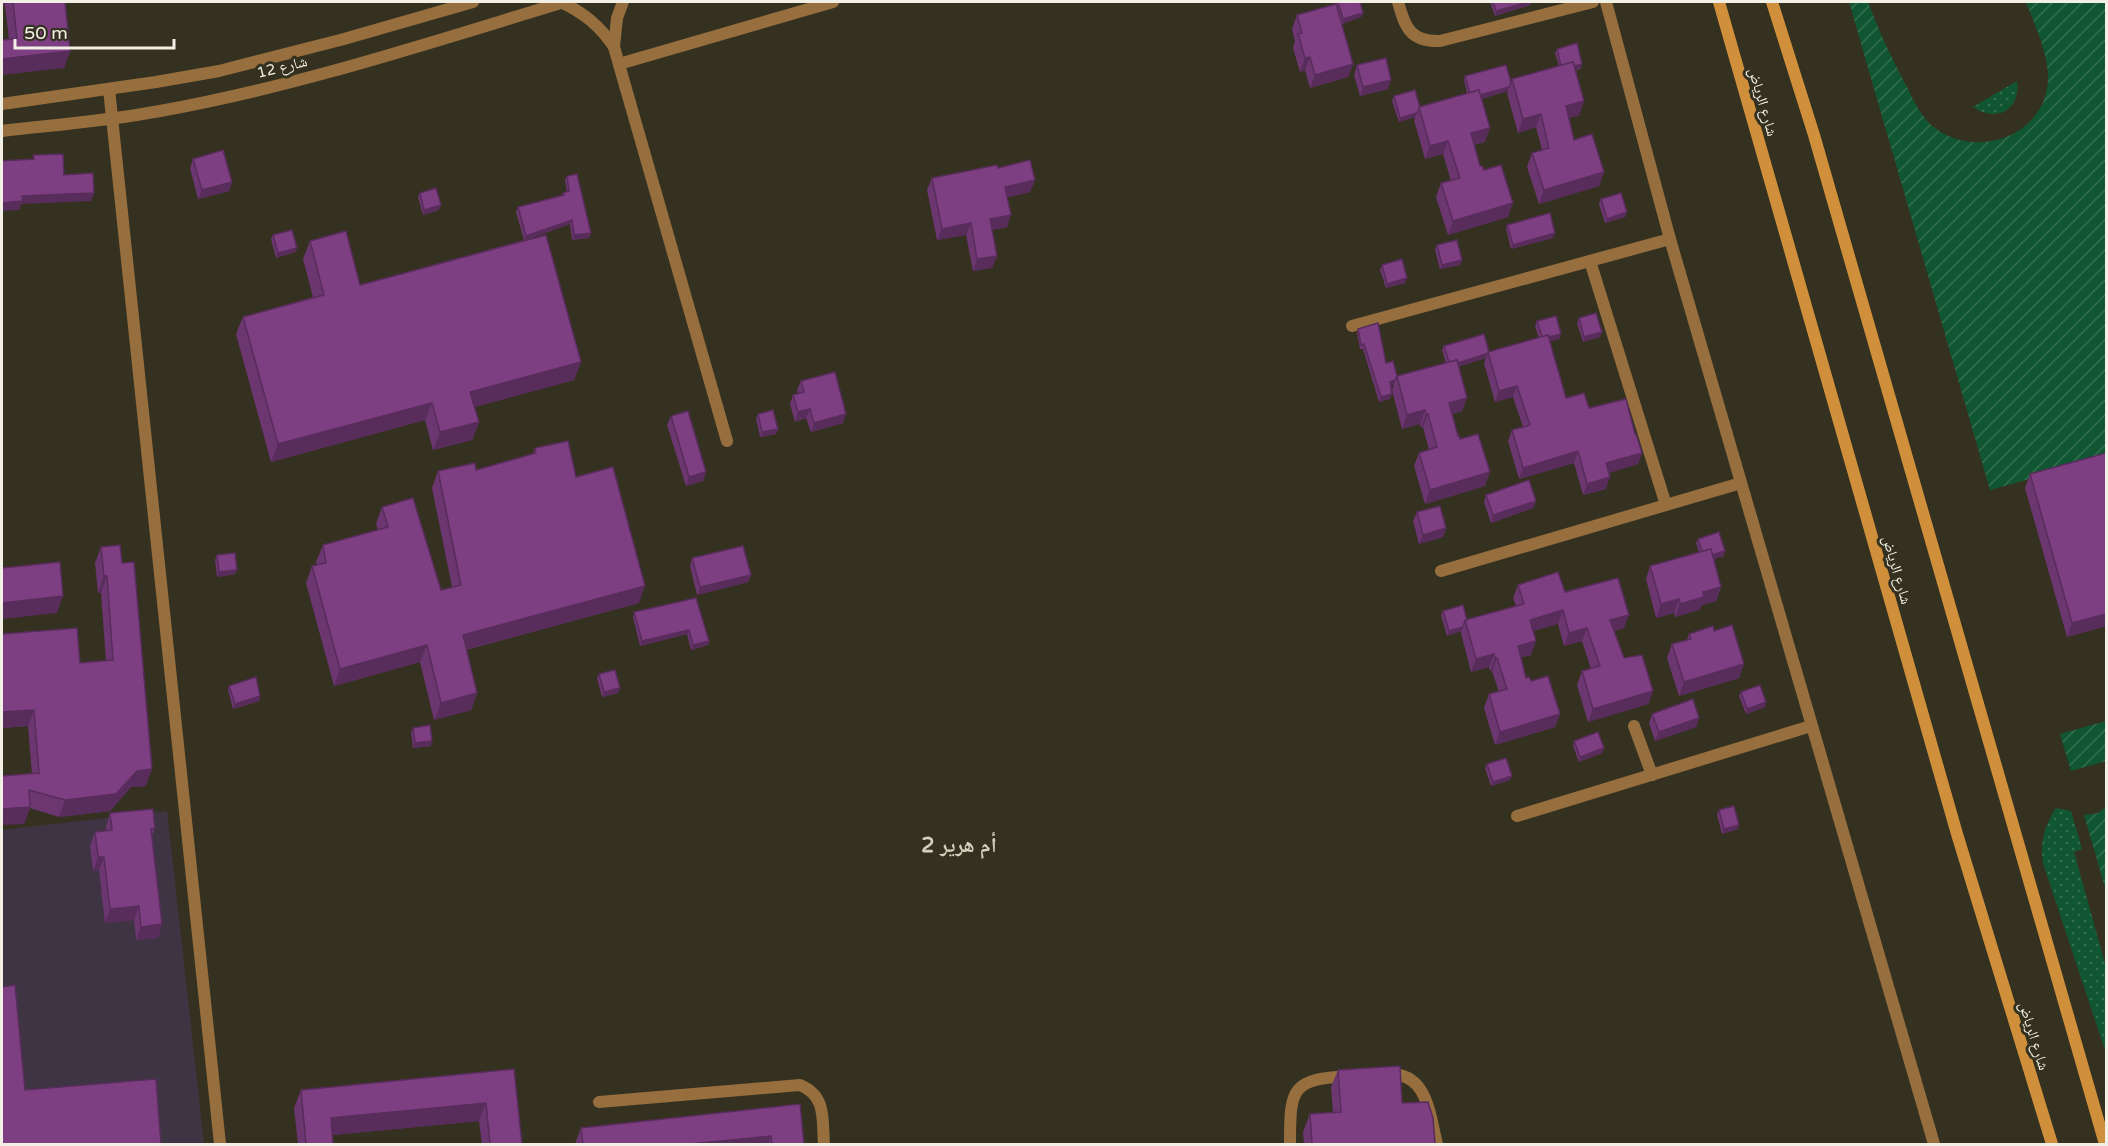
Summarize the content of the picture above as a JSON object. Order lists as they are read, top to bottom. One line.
{"streets":{"main road":["شارع الرياض"],"street":["شارع 12"]},"districts":["أم هرير 2"],"scale_bar":"50 m"}
